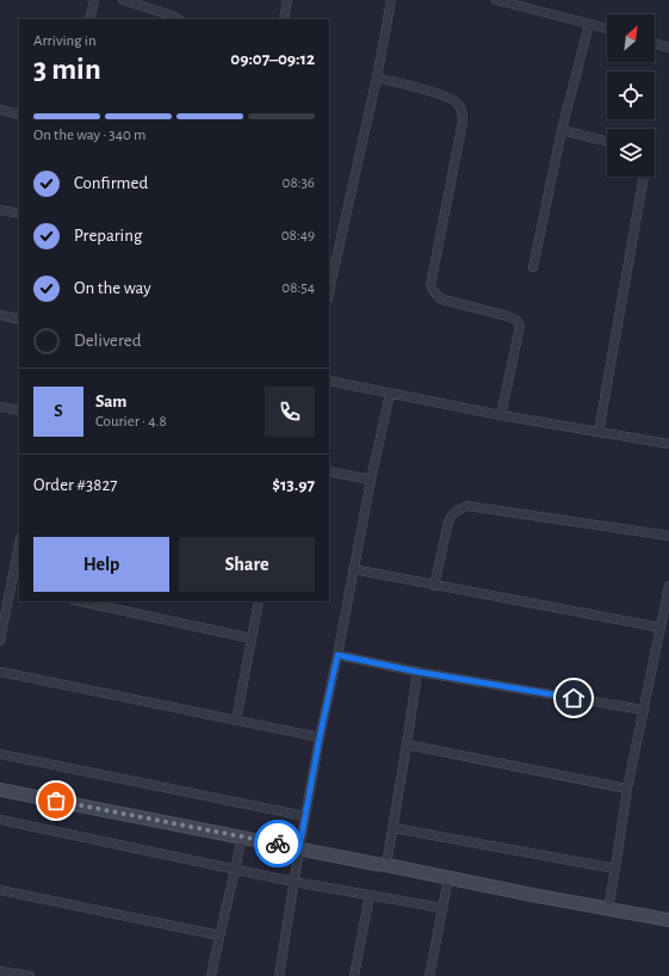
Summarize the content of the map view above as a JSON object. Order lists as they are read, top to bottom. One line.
{"north":"top right","page":{"heading":["3 min","Arriving in","09:07–09:12"],"panel":["Sam","Courier · 4.8","Order #3827","$13.97"],"bar":"On the way · 340 m","list":[["Confirmed","08:36"],["Preparing","08:49"],["On the way","08:54"],"Delivered"],"round":"S","buttons":["Help","Share"]}}
